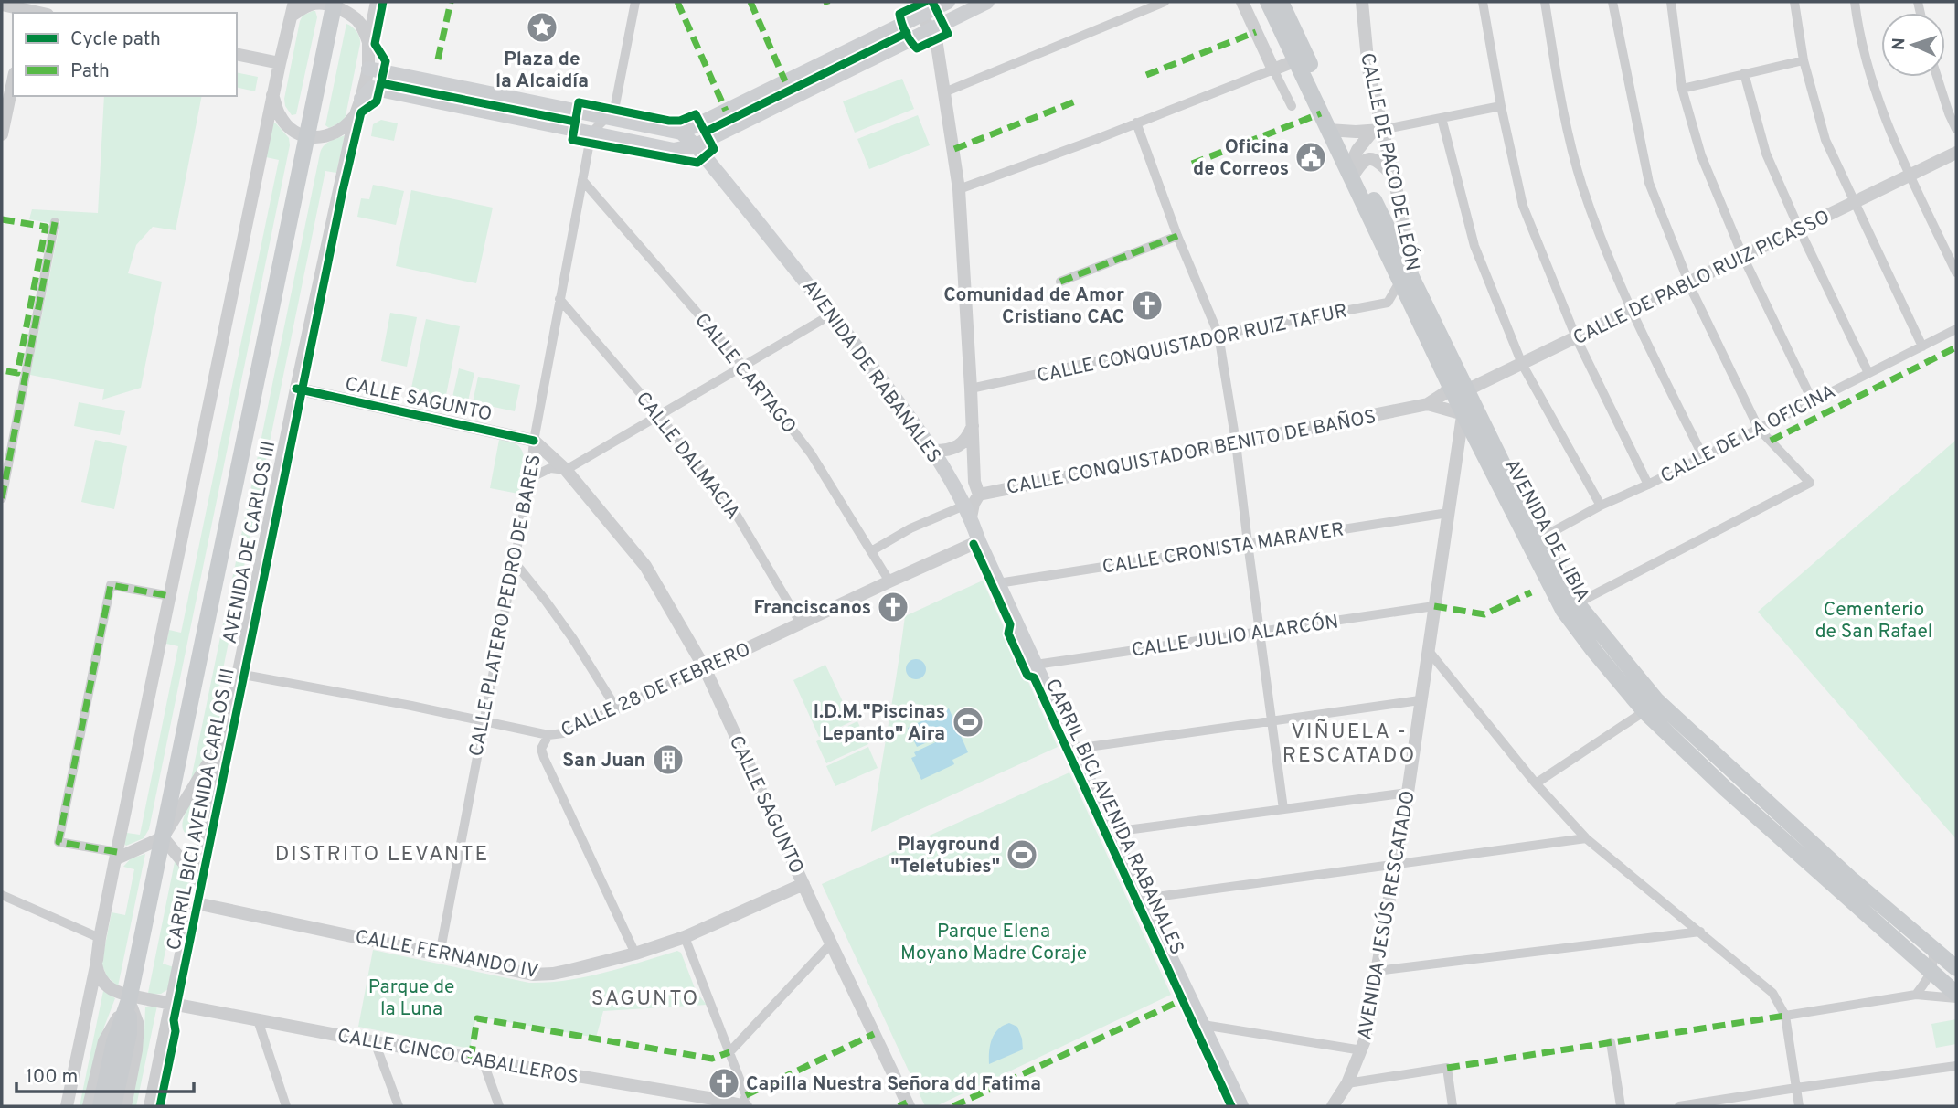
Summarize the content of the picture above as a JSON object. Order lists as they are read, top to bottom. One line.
{"streets":{"main road":["AVENIDA DE RABANALES","AVENIDA DE LIBIA","AVENIDA DE CARLOS III"],"street":["CALLE DE PACO DE LEÓN","CALLE DE PABLO RUIZ PICASSO","CALLE CONQUISTADOR RUIZ TAFUR","CALLE CARTAGO","CALLE SAGUNTO","CALLE DE LA OFICINA","CALLE CONQUISTADOR BENITO DE BAÑOS","CALLE DALMACIA","CALLE CRONISTA MARAVER","CALLE PLATERO PEDRO DE BARES","CALLE JULIO ALARCÓN","CALLE 28 DE FEBRERO","AVENIDA JESÚS RESCATADO","CALLE FERNANDO IV","CALLE CINCO CABALLEROS"],"cycle path":["CARRIL BICI AVENIDA CARLOS III","CARRIL BICI AVENIDA RABANALES"]},"crossings":[["CALLE DE PACO DE LEÓN","CALLE CONQUISTADOR RUIZ TAFUR"],["CALLE DE PACO DE LEÓN","AVENIDA DE LIBIA"],["CALLE DE PABLO RUIZ PICASSO","CALLE CONQUISTADOR BENITO DE BAÑOS"],["CALLE DE PABLO RUIZ PICASSO","AVENIDA DE LIBIA"],["CALLE CONQUISTADOR RUIZ TAFUR","AVENIDA DE LIBIA"],["AVENIDA DE RABANALES","CALLE CONQUISTADOR BENITO DE BAÑOS"],["AVENIDA DE RABANALES","CALLE CRONISTA MARAVER"],["AVENIDA DE RABANALES","CALLE JULIO ALARCÓN"],["AVENIDA DE RABANALES","CALLE 28 DE FEBRERO"],["CALLE CARTAGO","CALLE PLATERO PEDRO DE BARES"],["CALLE CARTAGO","CALLE 28 DE FEBRERO"],["CALLE SAGUNTO","AVENIDA DE CARLOS III"],["CALLE SAGUNTO","CALLE PLATERO PEDRO DE BARES"],["CALLE SAGUNTO","CALLE 28 DE FEBRERO"],["CALLE SAGUNTO","CALLE FERNANDO IV"],["CALLE DE LA OFICINA","AVENIDA DE LIBIA"],["CALLE CONQUISTADOR BENITO DE BAÑOS","AVENIDA DE LIBIA"],["CALLE CONQUISTADOR BENITO DE BAÑOS","AVENIDA JESÚS RESCATADO"],["CALLE DALMACIA","CALLE PLATERO PEDRO DE BARES"],["CALLE DALMACIA","CALLE 28 DE FEBRERO"],["AVENIDA DE LIBIA","AVENIDA JESÚS RESCATADO"],["AVENIDA DE CARLOS III","CALLE 28 DE FEBRERO"],["AVENIDA DE CARLOS III","CALLE FERNANDO IV"],["AVENIDA DE CARLOS III","CALLE CINCO CABALLEROS"],["CALLE CRONISTA MARAVER","AVENIDA JESÚS RESCATADO"],["CALLE PLATERO PEDRO DE BARES","CALLE 28 DE FEBRERO"],["CALLE PLATERO PEDRO DE BARES","CALLE FERNANDO IV"],["CALLE JULIO ALARCÓN","AVENIDA JESÚS RESCATADO"]],"districts":["VIÑUELA - RESCATADO","DISTRITO LEVANTE","SAGUNTO"],"parks":["Cementerio de San Rafael","Parque Elena Moyano Madre Coraje","Parque de la Luna"],"places":{"place":["Plaza de la Alcaidía"],"public building":["Oficina de Correos"],"church":["Comunidad de Amor Cristiano CAC","Franciscanos","Capilla Nuestra Señora dd Fatima"],"sports":["I.D.M.\"Piscinas Lepanto\" Aira","Playground \"Teletubies\""],"building":["San Juan"]},"legend":["Cycle path","Path"],"scale_bar":"100 m","north":"left"}
